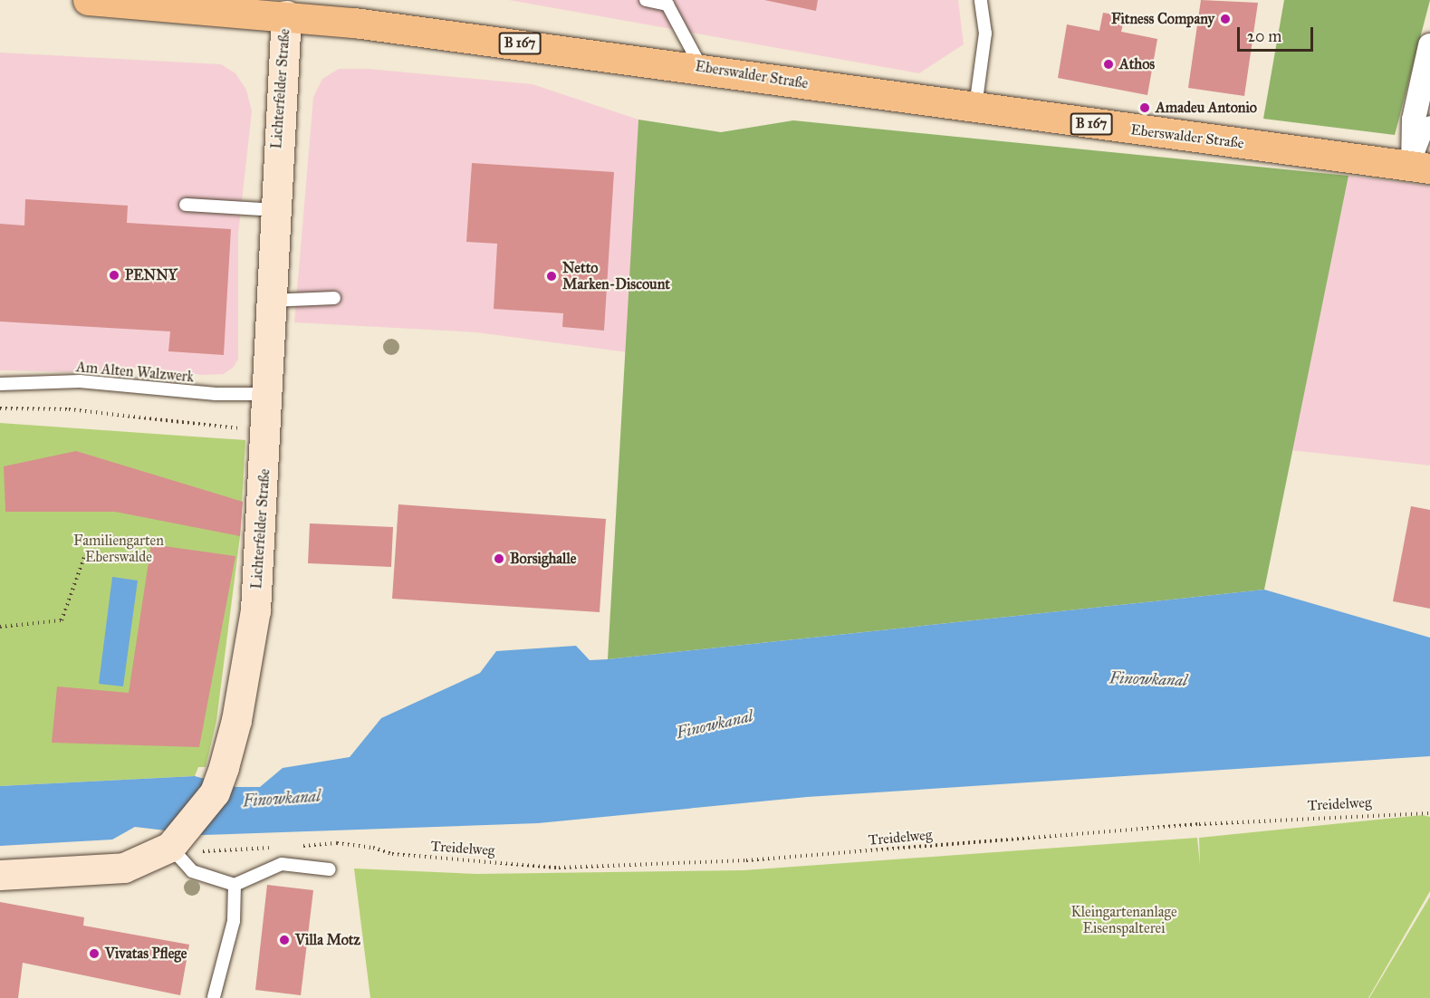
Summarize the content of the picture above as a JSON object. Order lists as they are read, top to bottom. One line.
{"streets":{"main road":["B 167","Eberswalder Straße","Lichterfelder Straße"],"lane":["Am Alten Walzwerk"],"path":["Treidelweg"]},"crossings":[["Eberswalder Straße","Lichterfelder Straße"],["Lichterfelder Straße","Am Alten Walzwerk"]],"water":["Finowkanal"],"parks":["Familiengarten Eberswalde","Kleingartenanlage Eisenspalterei"],"places":["Fitness Company","Athos","Amadeu Antonio","PENNY","Netto Marken-Discount","Borsighalle","Villa Motz","Vivatas Pflege"],"scale_bar":"20 m"}
